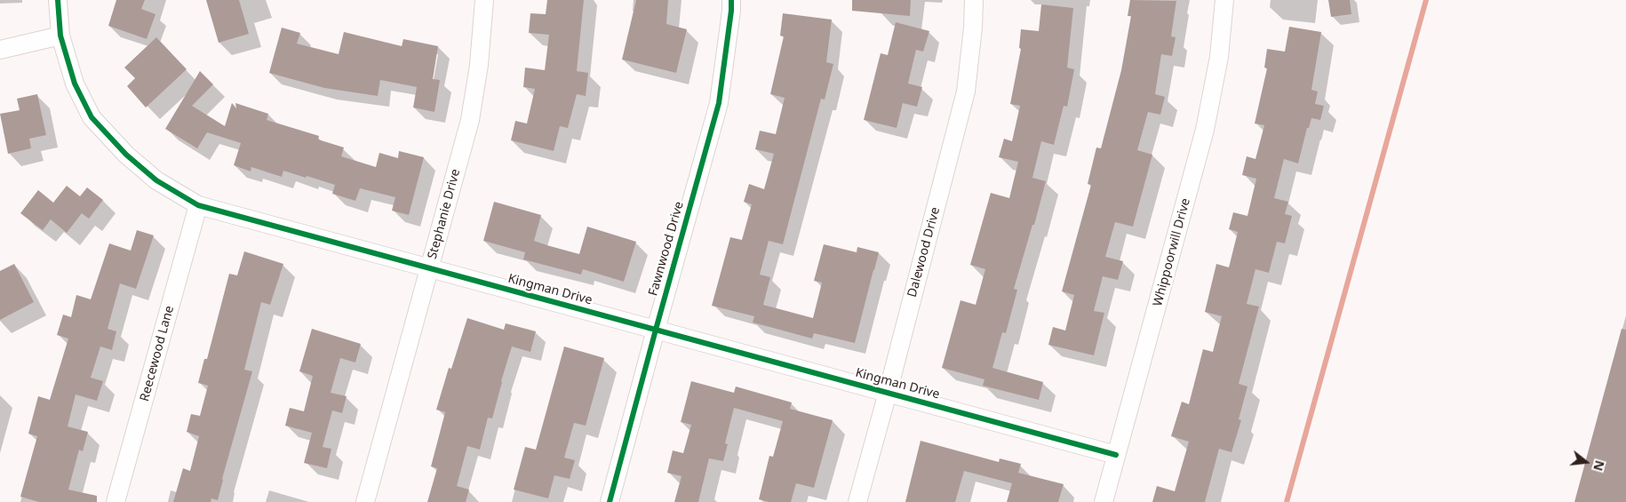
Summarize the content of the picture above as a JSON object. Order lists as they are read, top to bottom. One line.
{"streets":{"street":["Stephanie Drive","Fawnwood Drive","Dalewood Drive","Whippoorwill Drive","Kingman Drive","Reecewood Lane"]},"crossings":[["Stephanie Drive","Kingman Drive"],["Fawnwood Drive","Kingman Drive"],["Dalewood Drive","Kingman Drive"],["Whippoorwill Drive","Kingman Drive"],["Kingman Drive","Reecewood Lane"]],"north":"right"}
